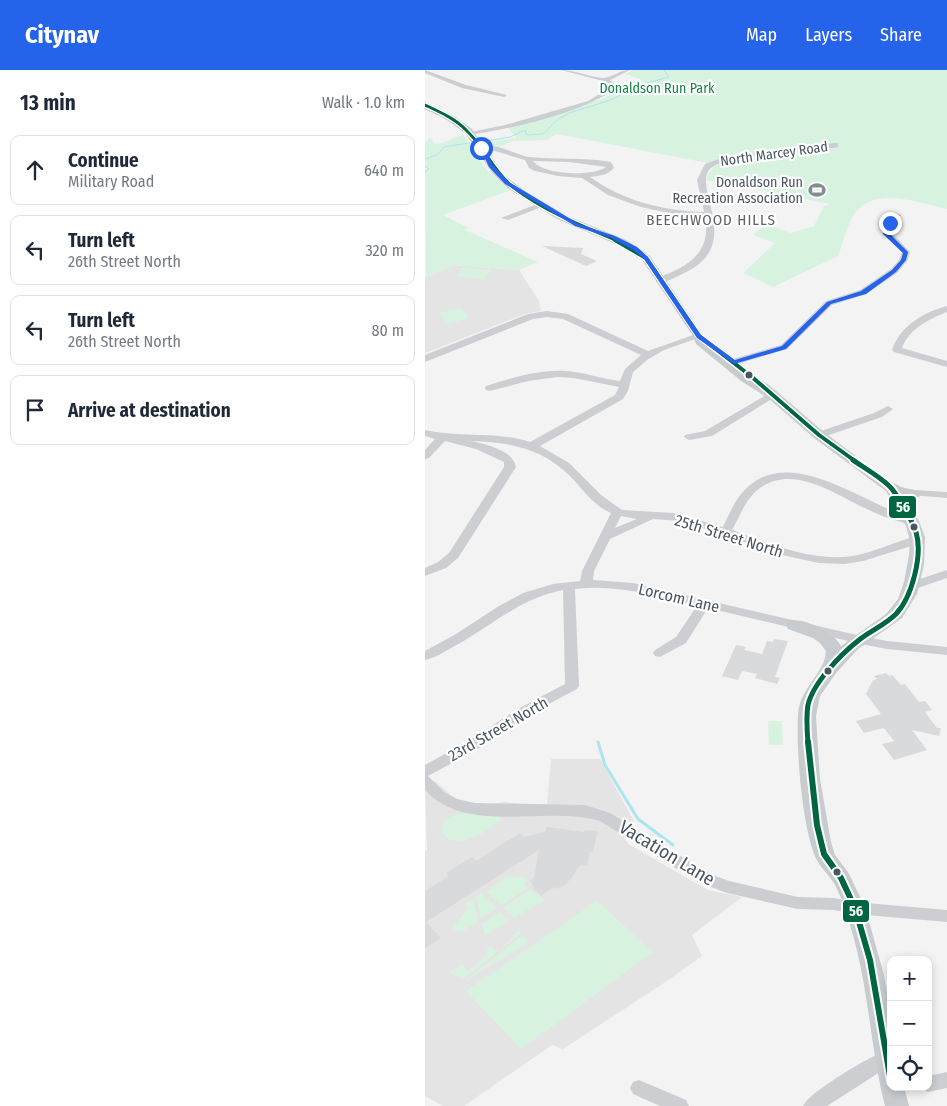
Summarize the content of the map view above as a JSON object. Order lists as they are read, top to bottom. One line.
{"streets":{"street":["North Marcey Road","25th Street North","Lorcom Lane","23rd Street North","Vacation Lane"]},"crossings":[["Lorcom Lane","23rd Street North"]],"districts":["BEECHWOOD HILLS"],"parks":["Donaldson Run Park"],"places":{"sports":["Donaldson Run Recreation Association"]},"lines":["transit line 56"],"page":{"header":"Citynav","nav":["Map","Layers","Share"],"heading":["13 min","Walk · 1.0 km"],"list":[["Continue","Military Road","640 m"],["Turn left","26th Street North","320 m"],["Turn left","26th Street North","80 m"],"Arrive at destination"],"map_buttons":["+","−"]}}
